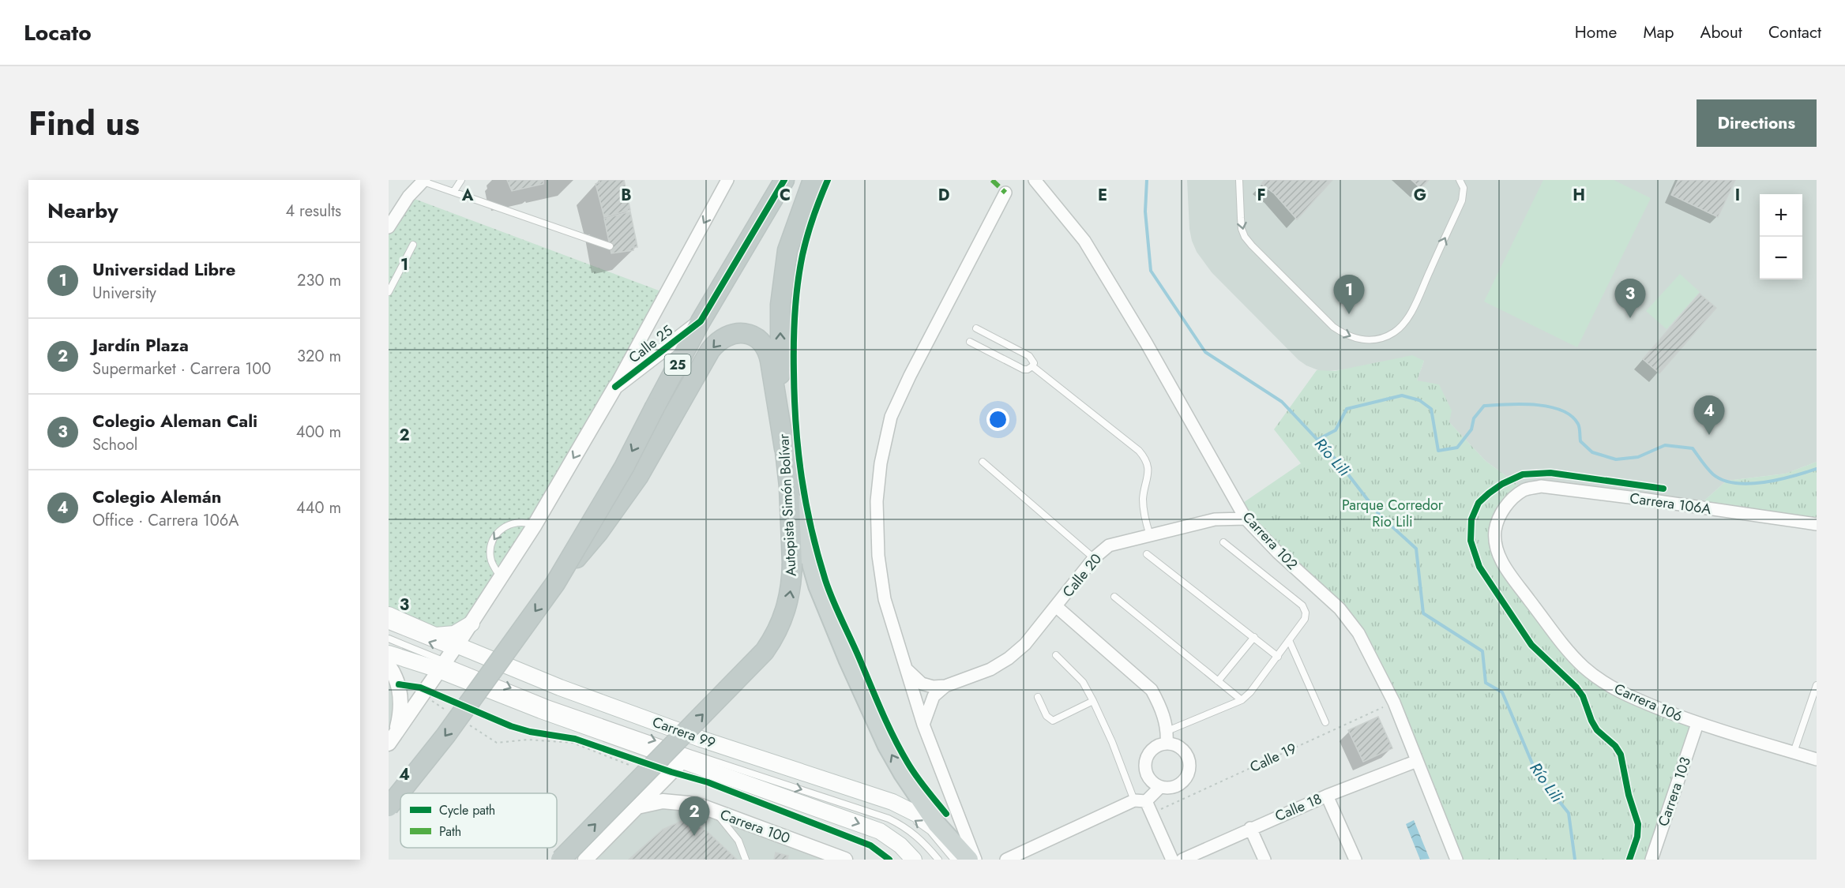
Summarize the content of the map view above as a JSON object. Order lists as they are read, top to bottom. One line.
{"streets":{"highway":["25","Autopista Simón Bolívar"],"main road":["Carrera 99"],"street":["Calle 25","Carrera 106A","Carrera 102","Calle 20","Carrera 106","Carrera 103","Calle 18","Carrera 100"],"path":["Calle 19"]},"crossings":[["Calle 25","25"],["Calle 25","Carrera 99"],["Carrera 106A","Carrera 106"],["Carrera 102","Calle 20"],["Carrera 102","Calle 19"],["Carrera 102","Calle 18"],["Carrera 106","Carrera 103"]],"one_way":["Calle 25"],"water":["Río Lili"],"parks":["Parque Corredor Rio Lili"],"legend":["Cycle path","Path"],"page":{"header":"Locato","nav":["Home","Map","About","Contact"],"title":"Find us","buttons":"Directions","heading":["Nearby","4 results"],"map_buttons":["+","−"],"list":[{"mark":"1","name":"Universidad Libre","note":"University","value":"230 m"},{"mark":"2","name":"Jardín Plaza","note":"Supermarket · Carrera 100","value":"320 m"},{"mark":"3","name":"Colegio Aleman Cali","note":"School","value":"400 m"},{"mark":"4","name":"Colegio Alemán","note":"Office · Carrera 106A","value":"440 m"}],"pins":["1","3","4","2"]},"grid":{"columns":["A","B","C","D","E","F","G","H","I"],"rows":["1","2","3","4"]}}
